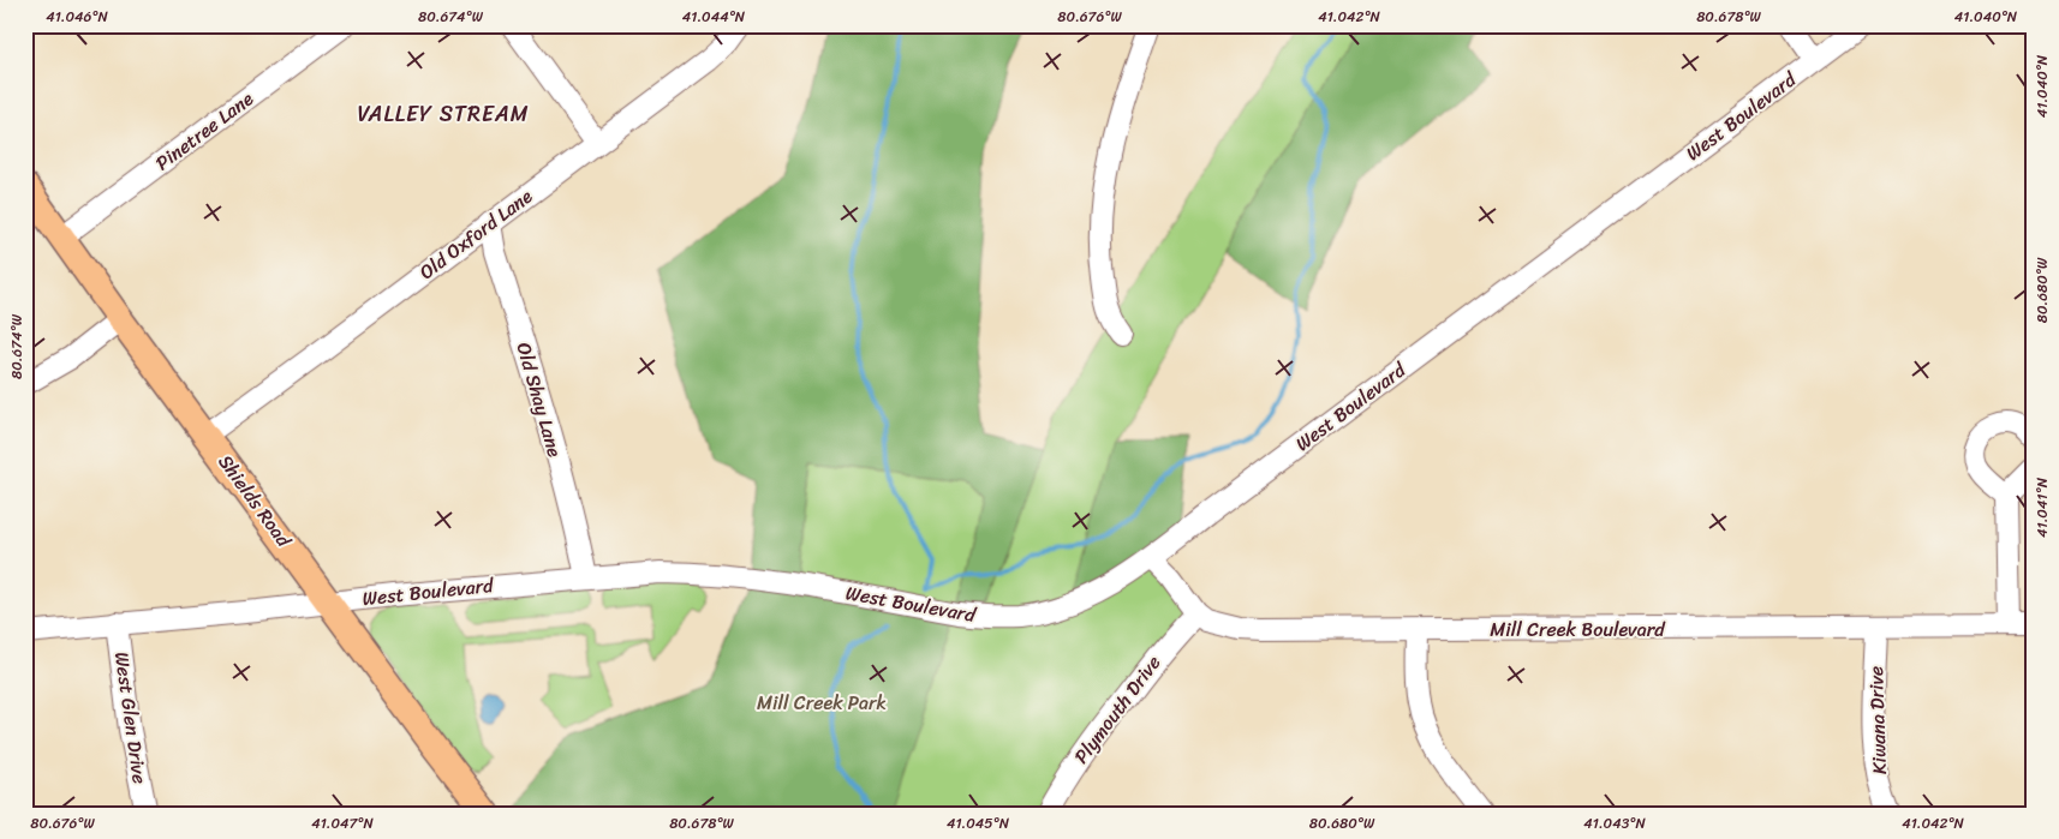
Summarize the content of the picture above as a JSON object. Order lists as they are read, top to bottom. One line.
{"streets":{"main road":["Shields Road"],"street":["West Boulevard","Pinetree Lane","Old Oxford Lane","Old Shay Lane","Mill Creek Boulevard","Plymouth Drive","West Glen Drive","Kiwana Drive"]},"crossings":[["West Boulevard","Old Shay Lane"],["West Boulevard","Shields Road"],["West Boulevard","West Glen Drive"],["Pinetree Lane","Shields Road"],["Old Oxford Lane","Old Shay Lane"],["Old Oxford Lane","Shields Road"],["Mill Creek Boulevard","Plymouth Drive"],["Mill Creek Boulevard","Kiwana Drive"]],"districts":["VALLEY STREAM"],"parks":["Mill Creek Park"],"coordinates":["41.046°N","80.674°W","41.044°N","80.676°W","41.042°N","80.678°W","41.040°N","80.680°W","41.041°N","41.047°N","41.045°N","41.043°N"]}
